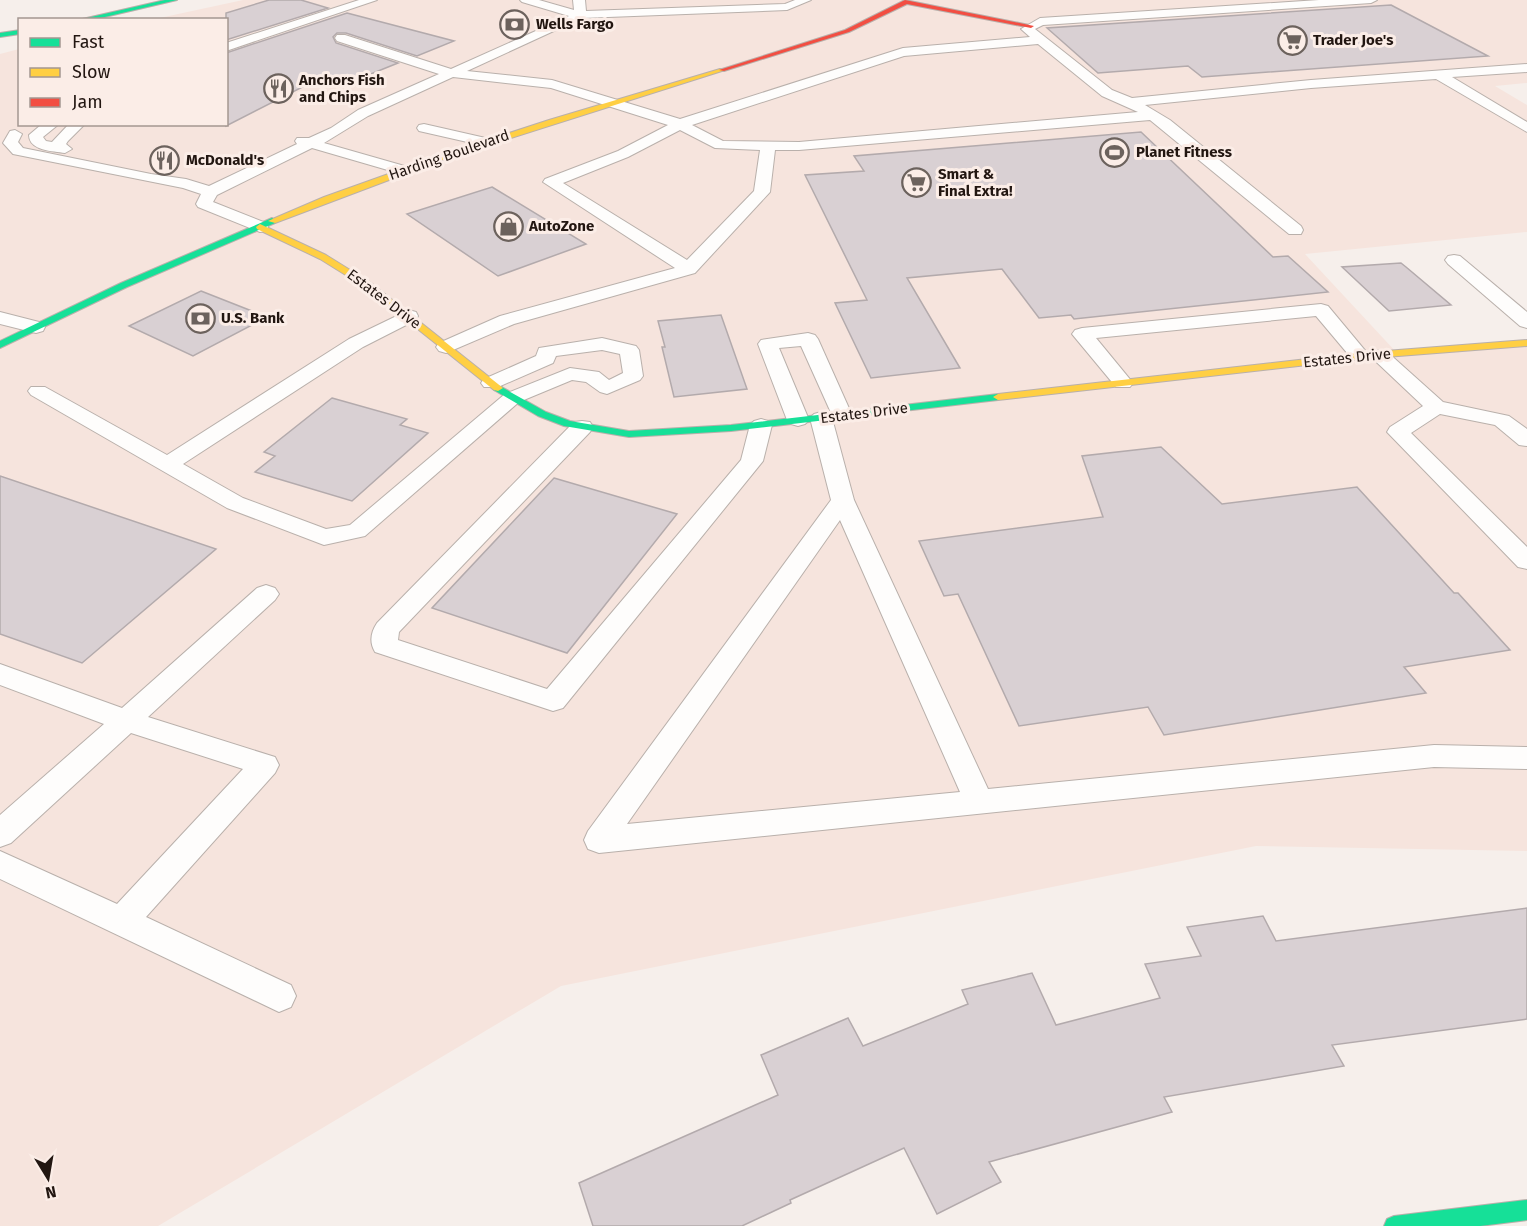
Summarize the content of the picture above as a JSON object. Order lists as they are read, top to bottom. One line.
{"streets":{"main road":["Harding Boulevard","Estates Drive"]},"crossings":[["Harding Boulevard","Estates Drive"]],"places":{"bank":["Wells Fargo","U.S. Bank"],"supermarket":["Trader Joe's","Smart & Final Extra!"],"restaurant":["Anchors Fish and Chips","McDonald's"],"sports":["Planet Fitness"],"shop":["AutoZone"]},"legend":["Fast","Slow","Jam"],"north":"bottom"}
